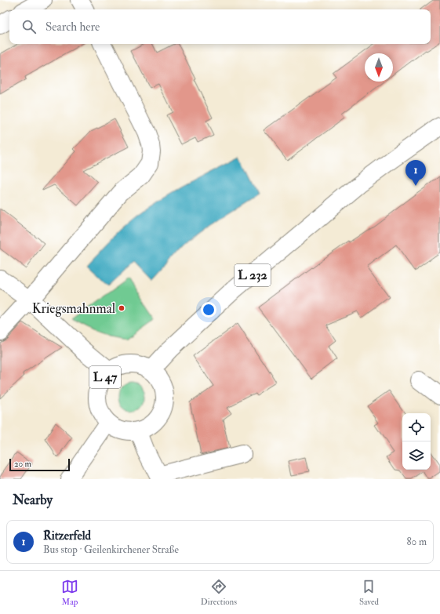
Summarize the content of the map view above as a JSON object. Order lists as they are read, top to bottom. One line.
{"streets":{"main road":["L 232","L 47"]},"crossings":[["L 232","L 47"]],"places":["Kriegsmahnmal"],"scale_bar":"20 m","north":"bottom","page":{"search":"Search here","pins":"1","scale":"20 m","heading":"Nearby","list":[{"mark":"1","name":"Ritzerfeld","note":"Bus stop · Geilenkirchener Straße","value":"80 m"}],"nav":["Map","Directions","Saved"]}}
